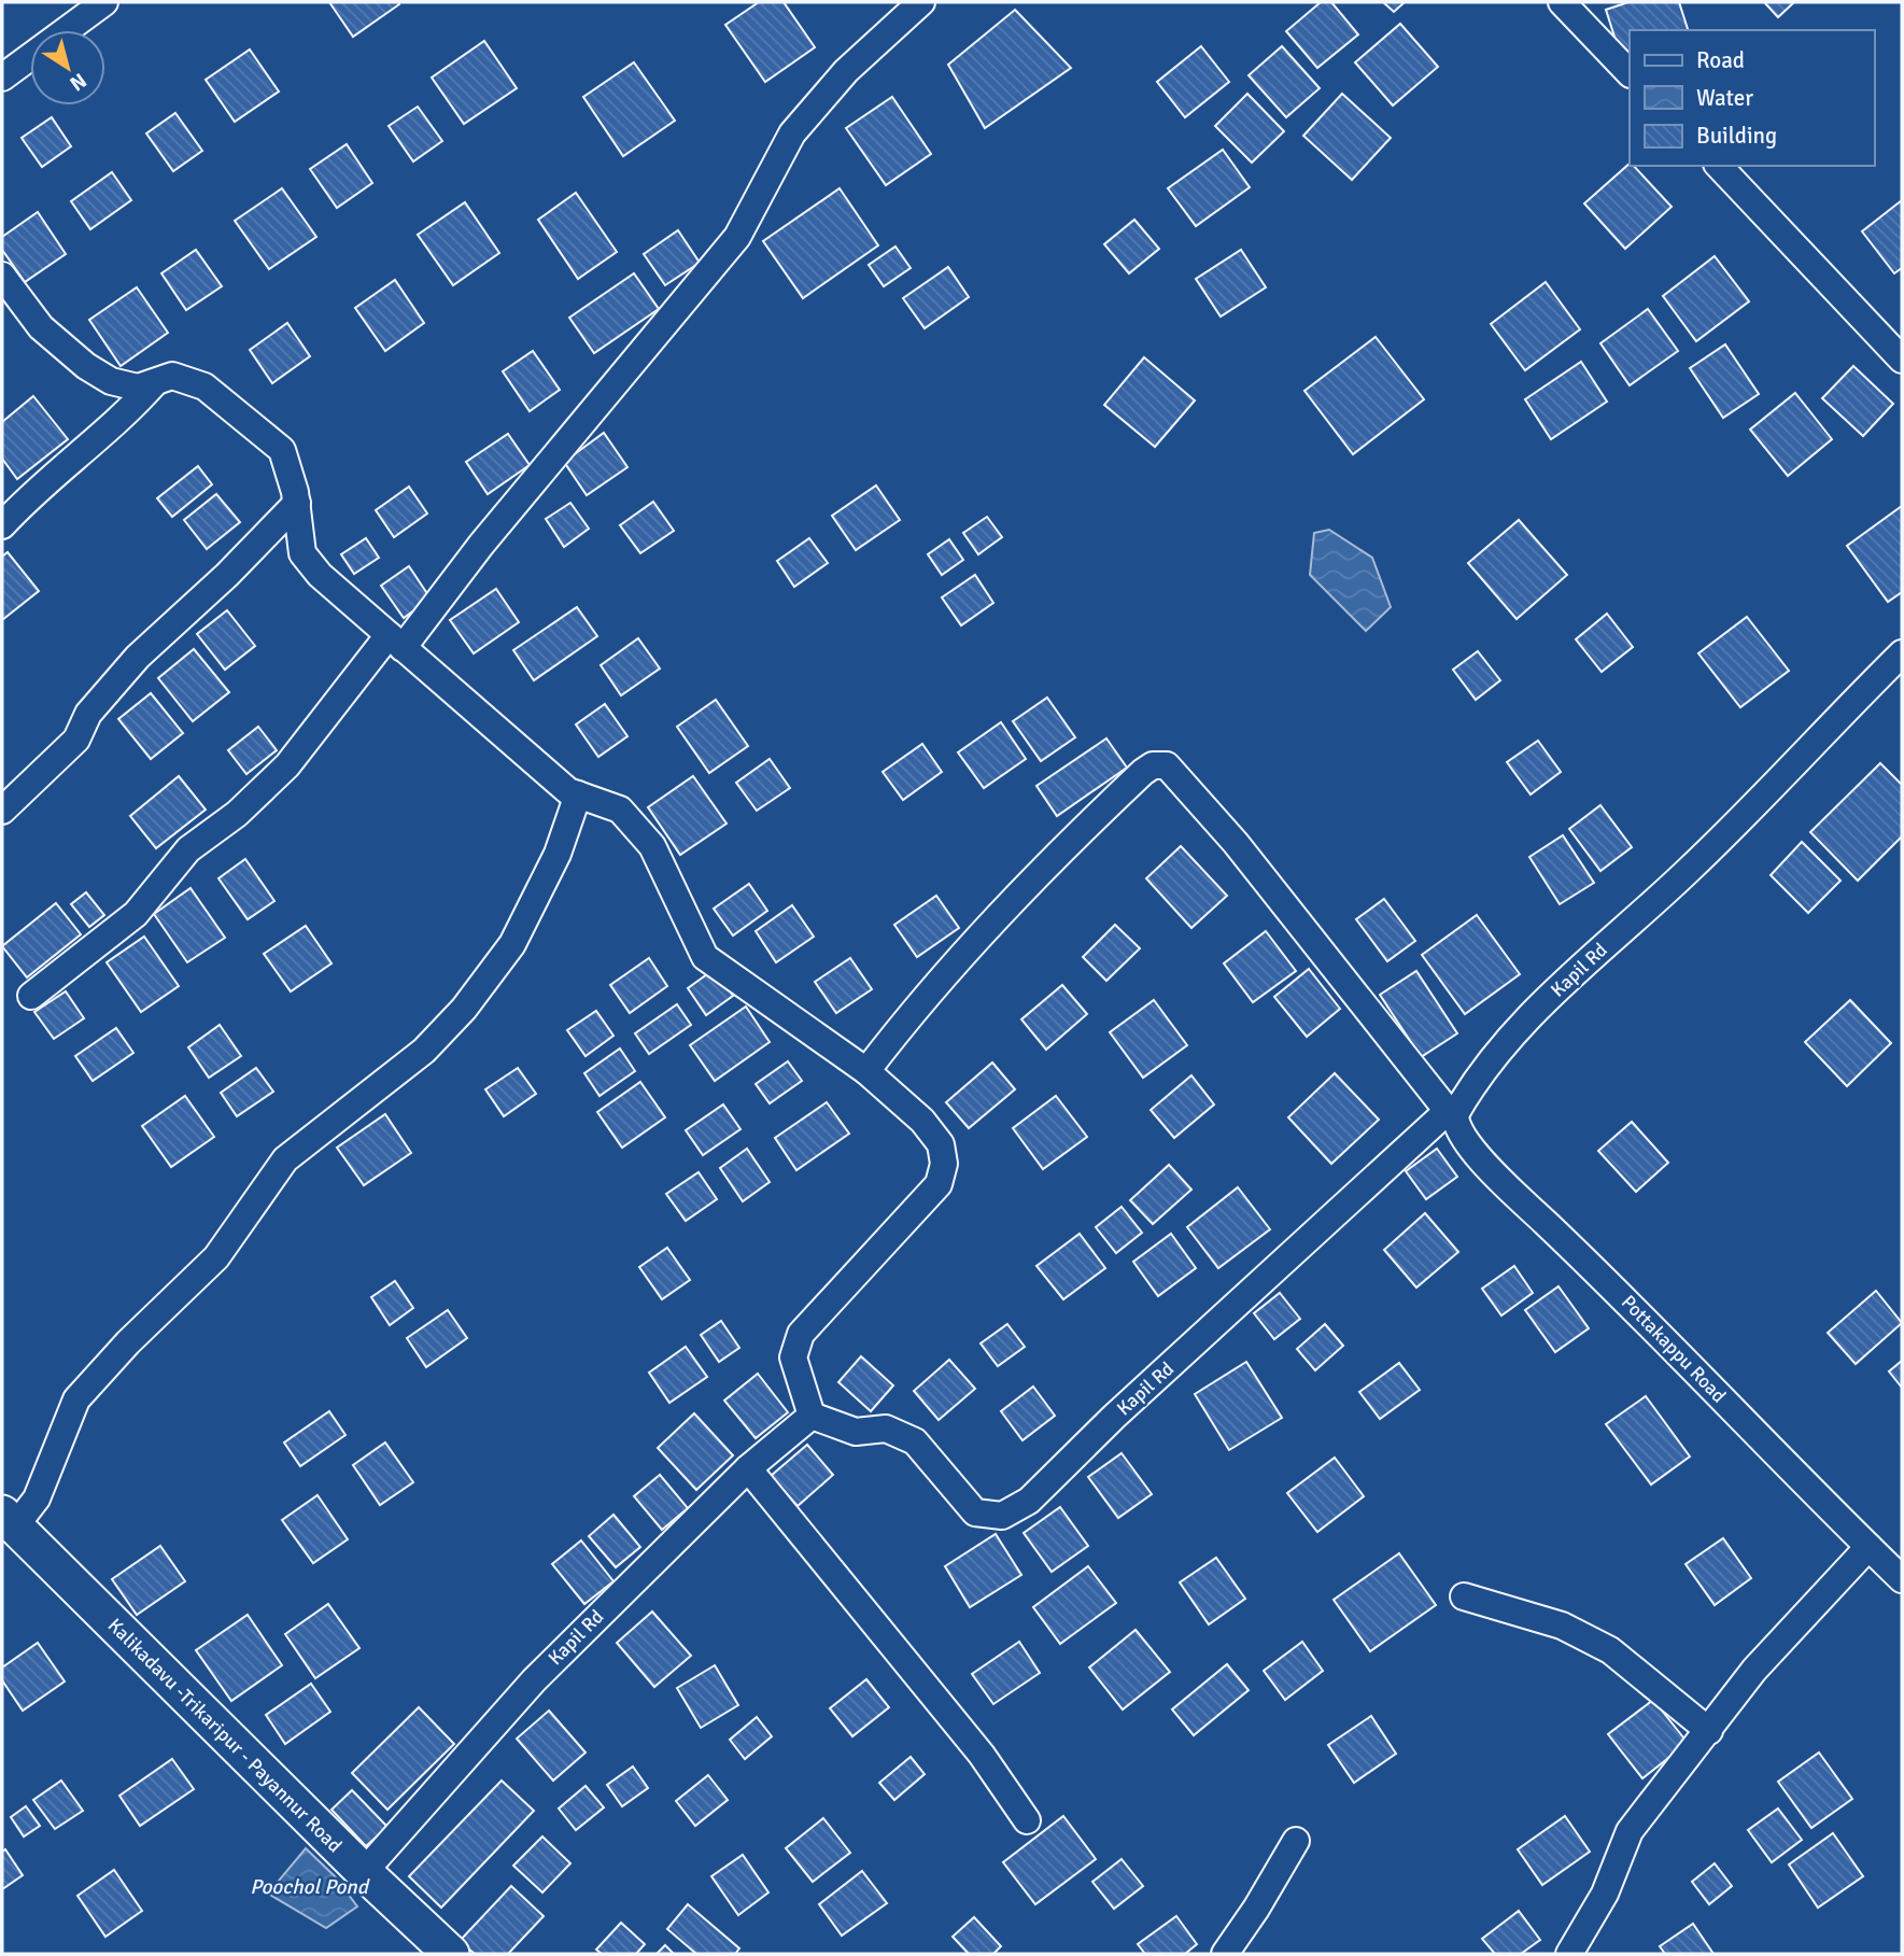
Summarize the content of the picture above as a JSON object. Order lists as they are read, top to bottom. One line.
{"streets":{"main road":["Kalikadavu -Trikaripur - Payannur Road"],"street":["Kapil Rd","Pottakappu Road"]},"crossings":[["Kapil Rd","Pottakappu Road"],["Kapil Rd","Kalikadavu -Trikaripur - Payannur Road"]],"water":["Poochol Pond"],"legend":["Road","Water","Building"],"north":"bottom right"}
